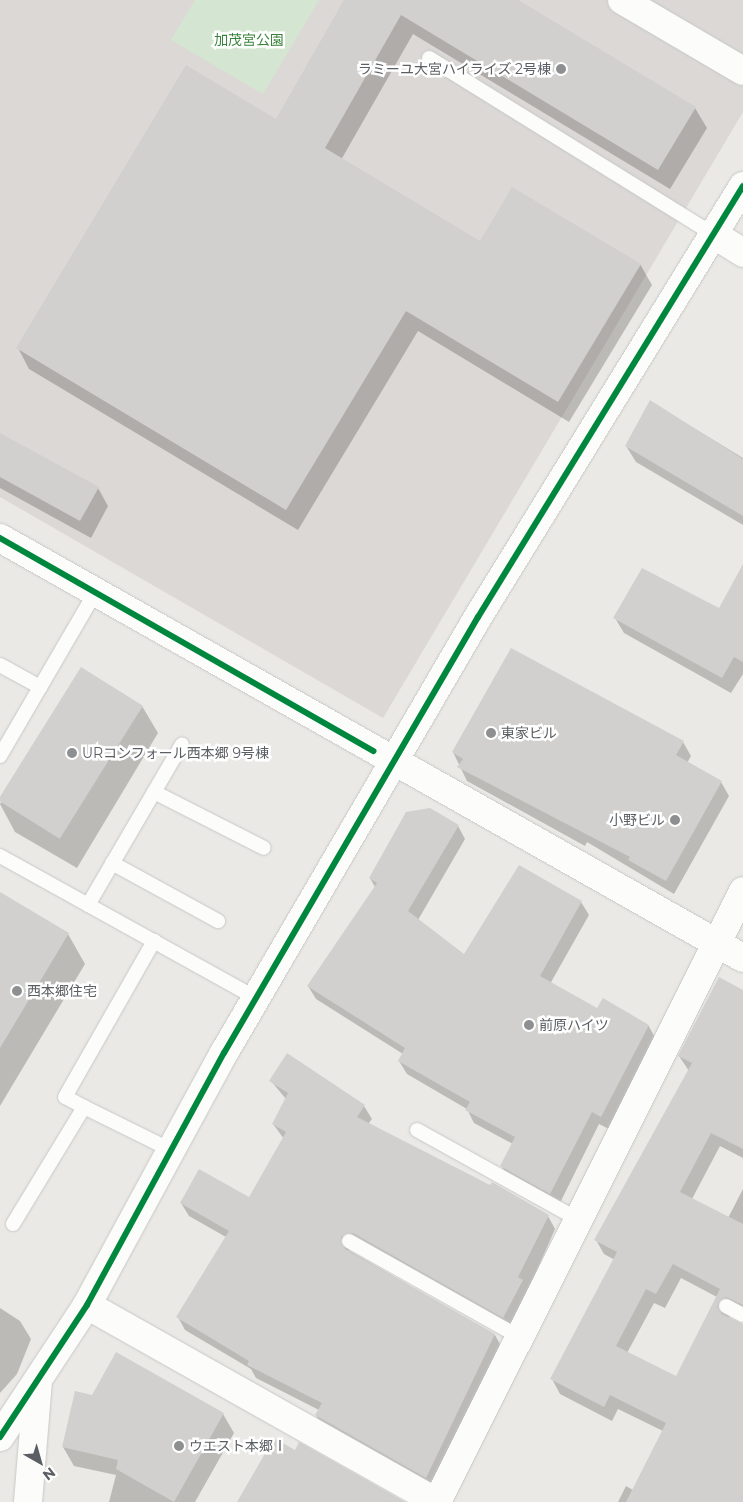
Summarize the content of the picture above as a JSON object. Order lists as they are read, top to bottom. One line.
{"parks":["加茂宮公園"],"places":["ラミーユ大宮ハイライズ 2号棟","東家ビル","URコンフォール西本郷 9号棟","小野ビル","西本郷住宅","前原ハイツ","ウエスト本郷Ⅰ"],"north":"bottom right"}
